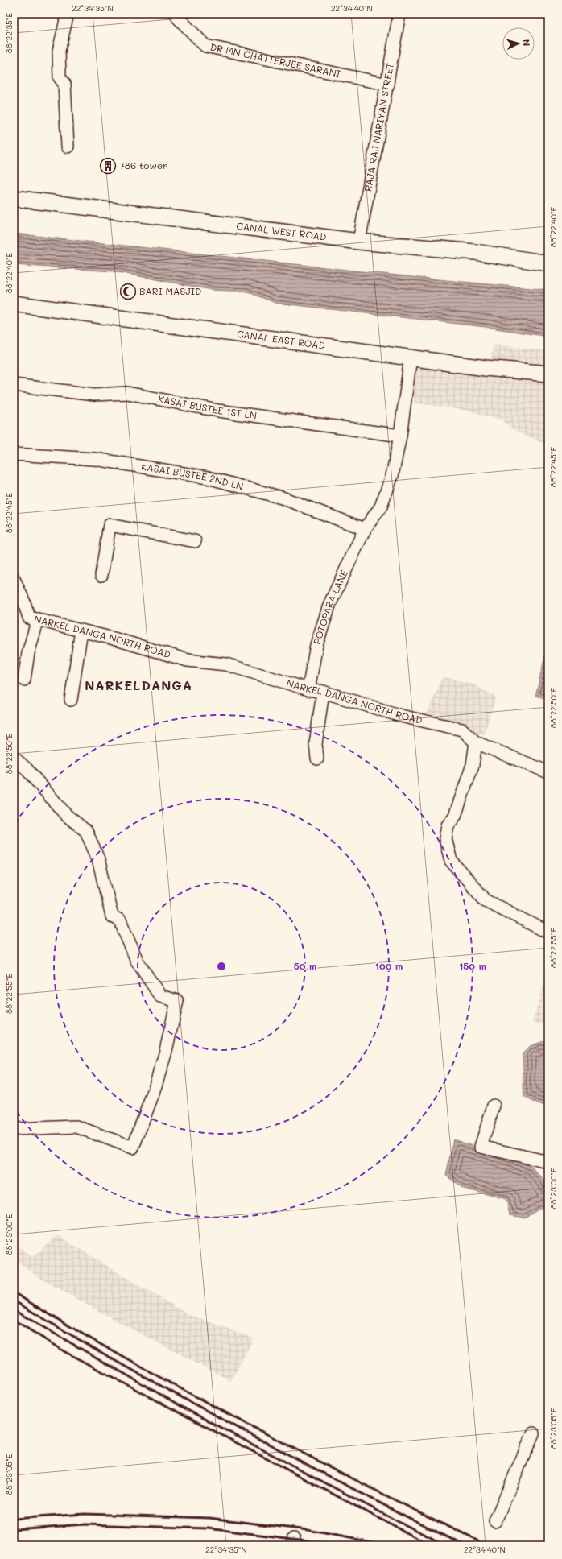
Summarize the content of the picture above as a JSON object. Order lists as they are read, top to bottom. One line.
{"streets":{"main road":["CANAL WEST ROAD","CANAL EAST ROAD"],"street":["DR MN CHATTERJEE SARANI","RAJA RAJ NARIYAN STREET","KASAI BUSTEE 1ST LN","KASAI BUSTEE 2ND LN","POTOPARA LANE","NARKEL DANGA NORTH ROAD"]},"crossings":[["DR MN CHATTERJEE SARANI","RAJA RAJ NARIYAN STREET"],["RAJA RAJ NARIYAN STREET","CANAL WEST ROAD"],["KASAI BUSTEE 1ST LN","POTOPARA LANE"],["KASAI BUSTEE 2ND LN","POTOPARA LANE"],["POTOPARA LANE","NARKEL DANGA NORTH ROAD"]],"districts":["NARKELDANGA"],"places":{"building":["786 tower"],"mosque":["BARI MASJID"]},"north":"right","coordinates":["22°34'35\"N","22°34'40\"N","88°22'35\"E","88°22'40\"E","88°22'45\"E","88°22'50\"E","88°22'55\"E","88°23'00\"E","88°23'05\"E"],"rings":["50 m","100 m","150 m"]}
